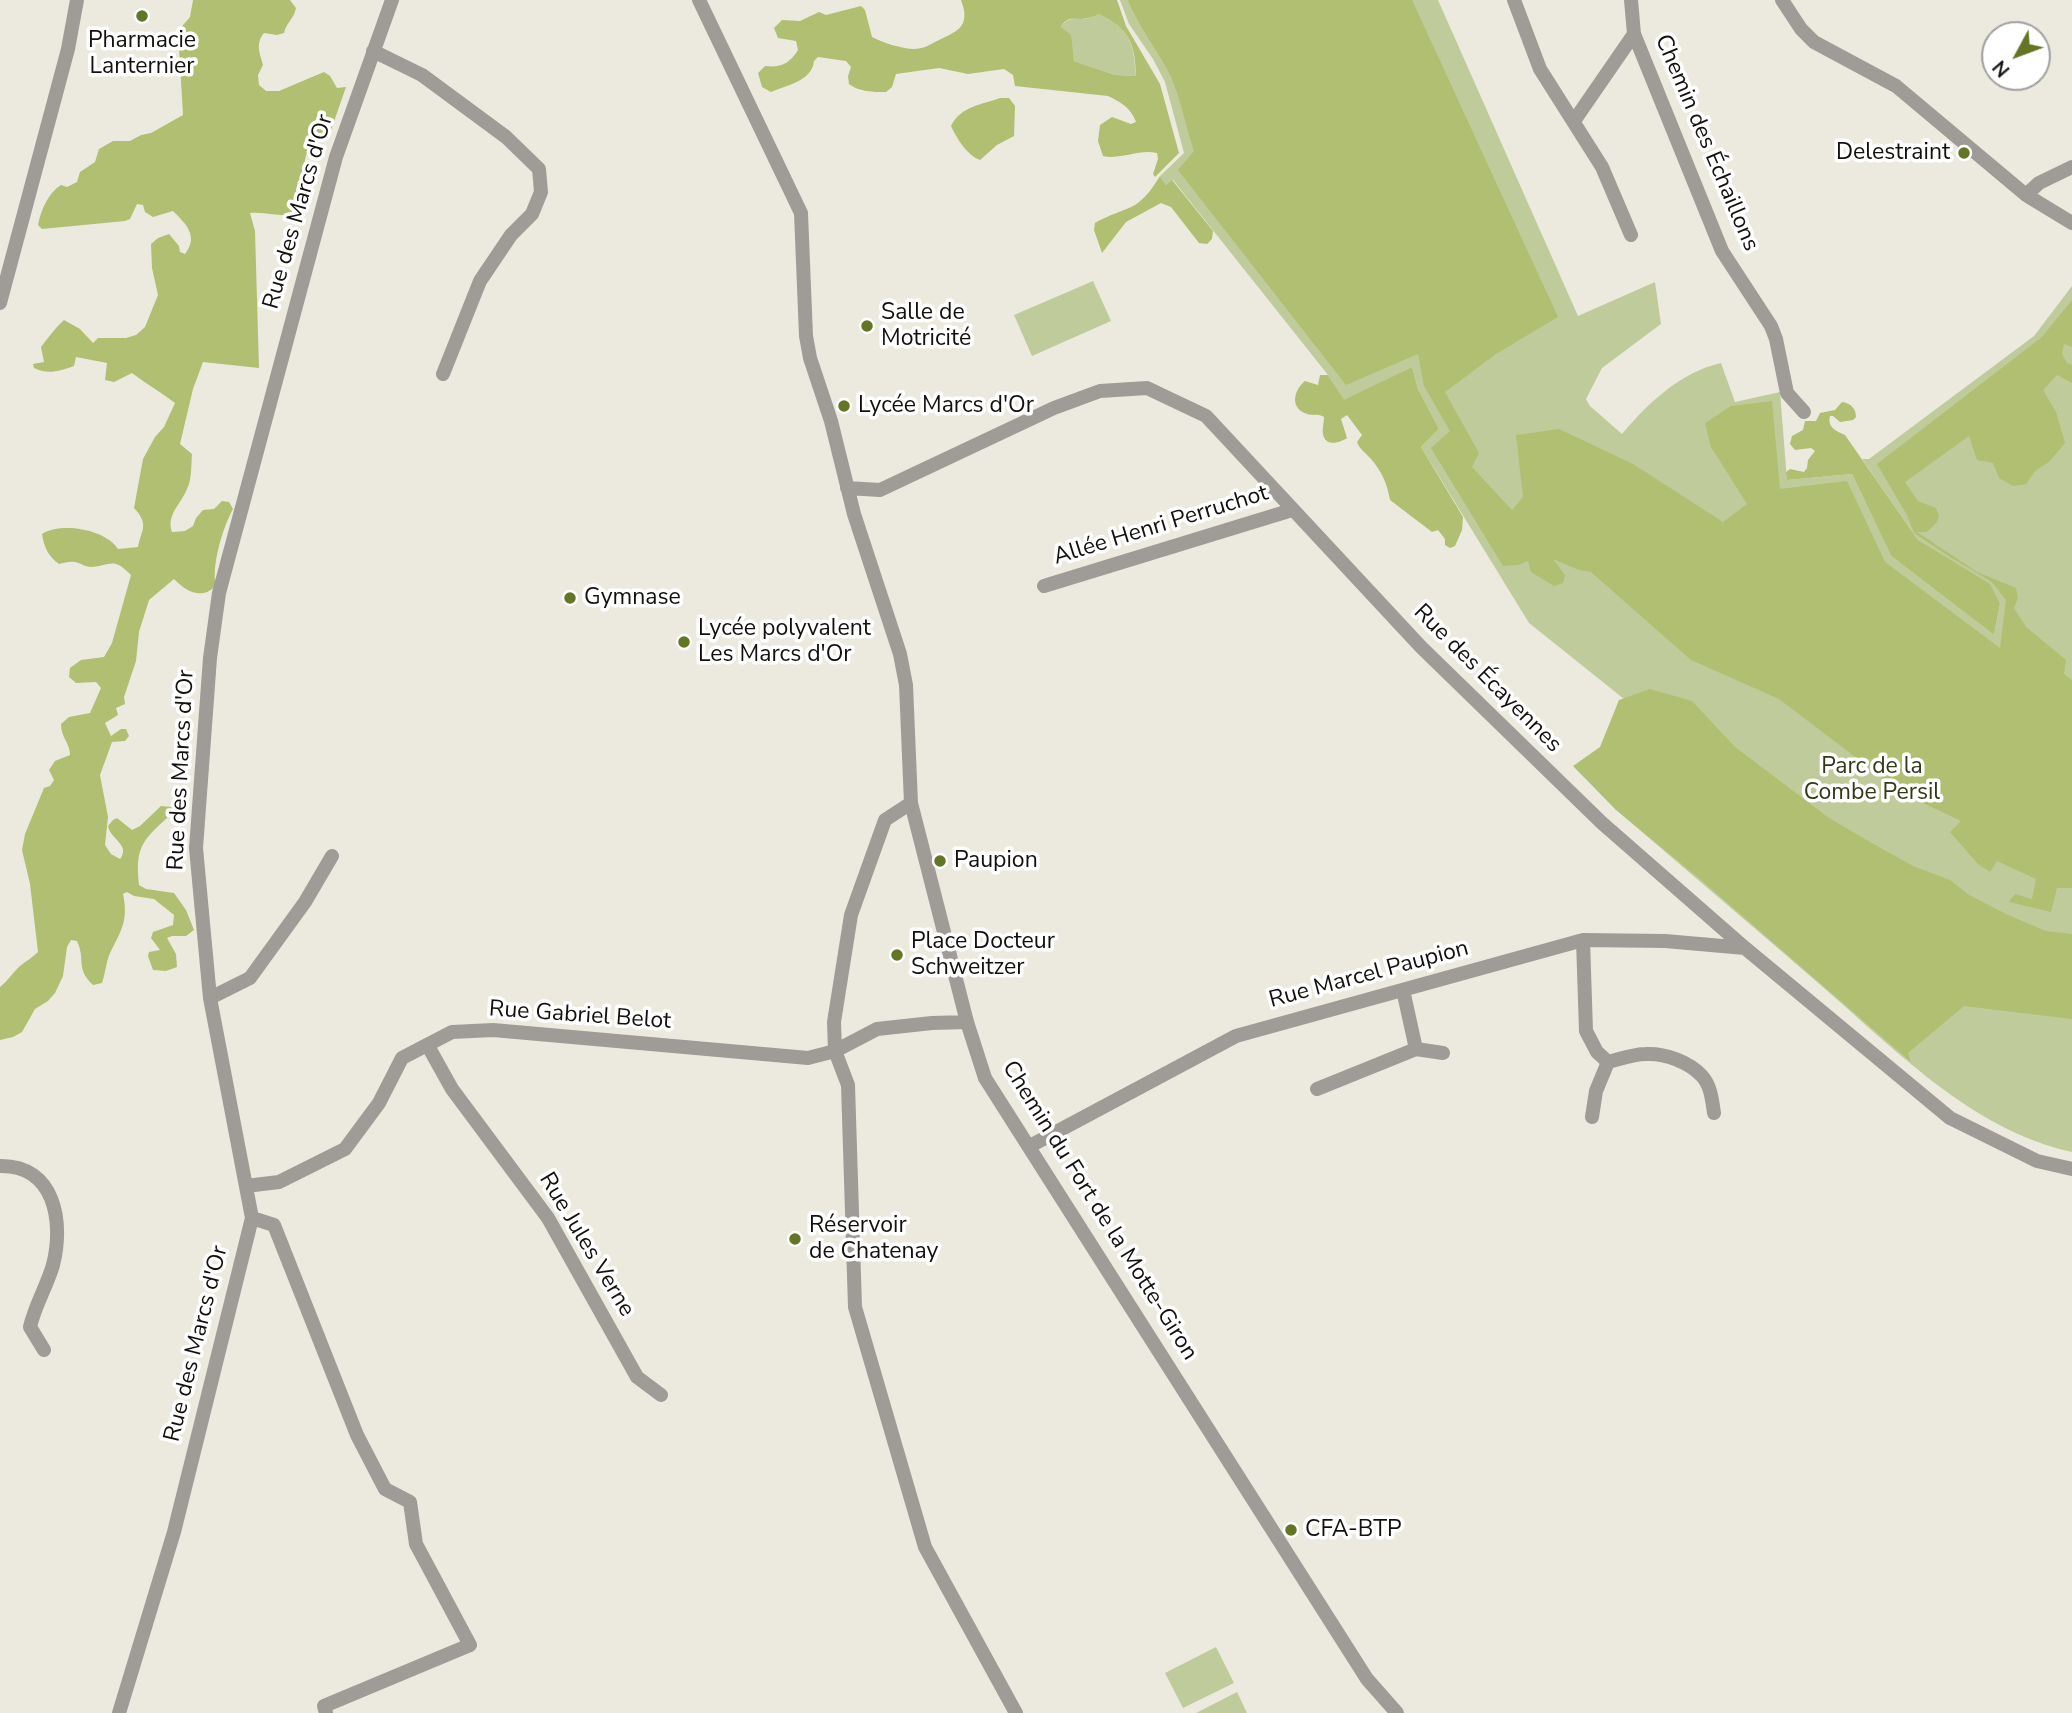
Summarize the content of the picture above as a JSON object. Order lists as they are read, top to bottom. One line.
{"streets":{"street":["Chemin des Échaillons","Rue des Marcs d'Or","Allée Henri Perruchot","Rue des Écayennes","Rue Marcel Paupion","Rue Gabriel Belot","Chemin du Fort de la Motte-Giron","Rue Jules Verne"]},"crossings":[["Rue des Marcs d'Or","Rue Gabriel Belot"],["Allée Henri Perruchot","Rue des Écayennes"],["Rue des Écayennes","Rue Marcel Paupion"],["Rue des Écayennes","Chemin du Fort de la Motte-Giron"],["Rue Marcel Paupion","Chemin du Fort de la Motte-Giron"],["Rue Gabriel Belot","Chemin du Fort de la Motte-Giron"],["Rue Gabriel Belot","Rue Jules Verne"]],"parks":["Parc de la Combe Persil"],"places":["Pharmacie Lanternier","Delestraint","Salle de Motricité","Lycée Marcs d'Or","Gymnase","Lycée polyvalent Les Marcs d'Or","Paupion","Place Docteur Schweitzer","Réservoir de Chatenay","CFA-BTP"],"north":"bottom left"}
